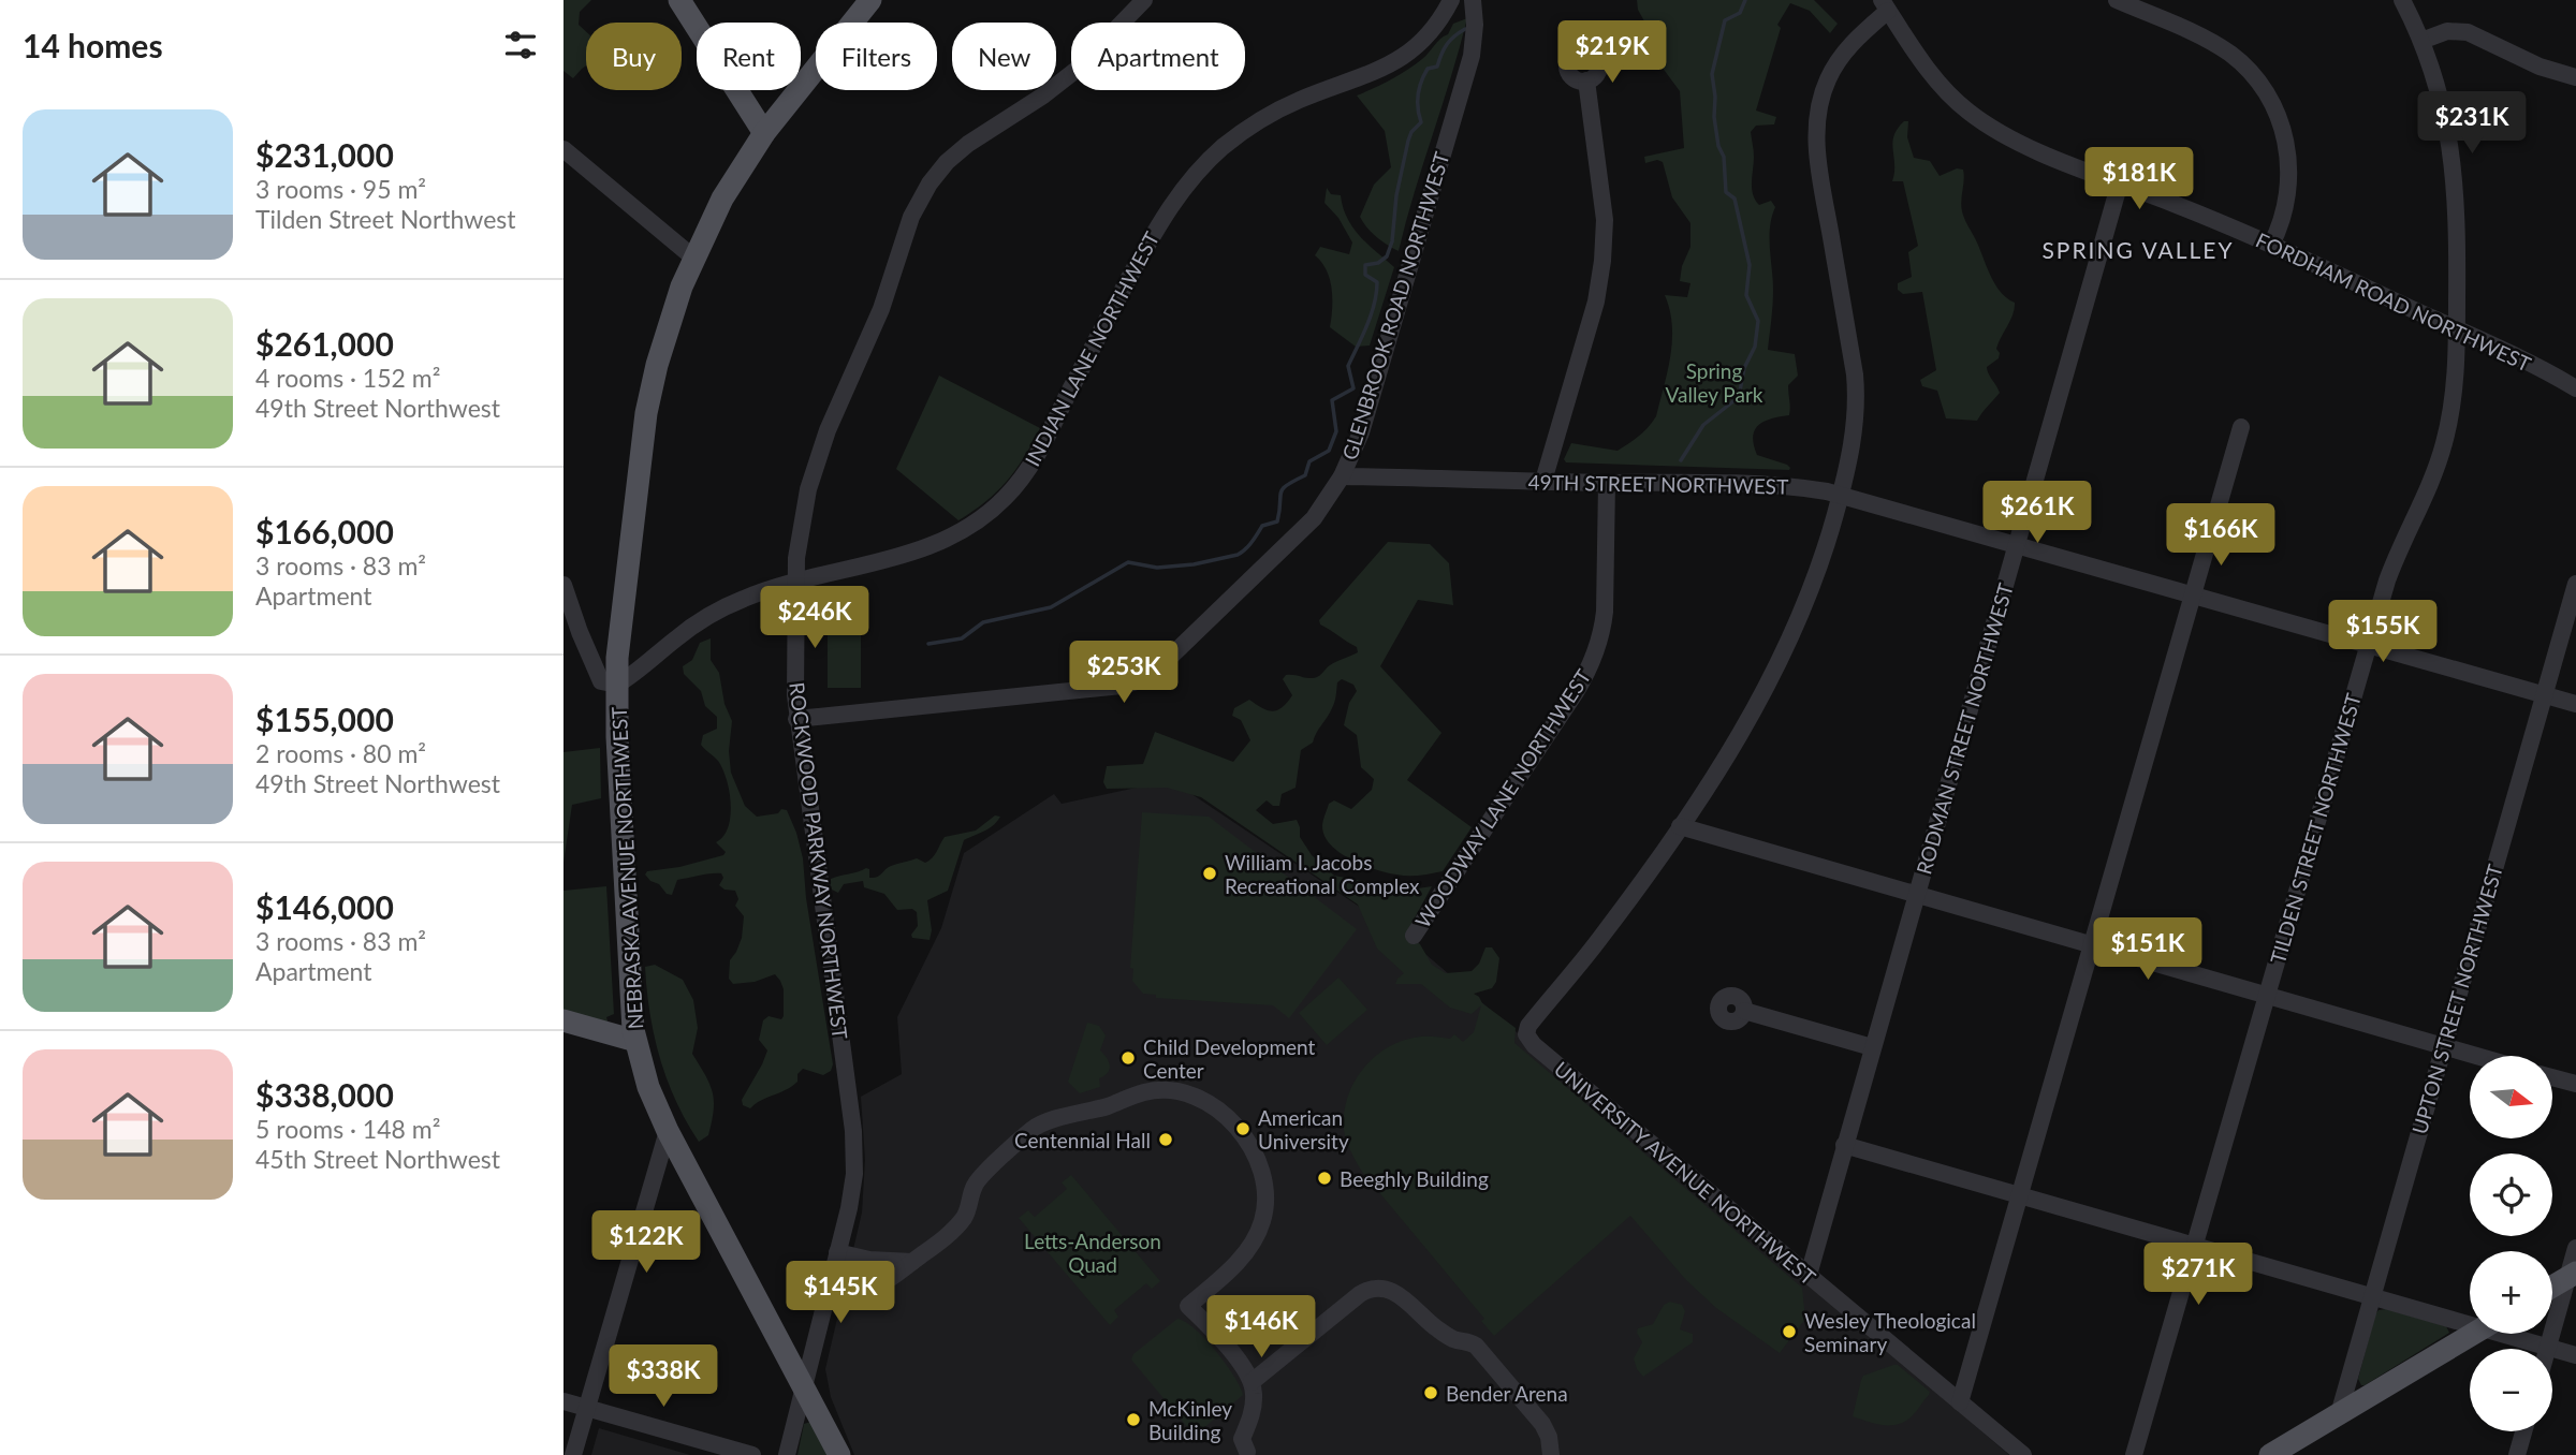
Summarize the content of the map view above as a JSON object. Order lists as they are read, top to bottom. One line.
{"streets":{"main road":["NEBRASKA AVENUE NORTHWEST"],"street":["FORDHAM ROAD NORTHWEST","GLENBROOK ROAD NORTHWEST","INDIAN LANE NORTHWEST","49TH STREET NORTHWEST","RODMAN STREET NORTHWEST","WOODWAY LANE NORTHWEST","TILDEN STREET NORTHWEST","ROCKWOOD PARKWAY NORTHWEST","UPTON STREET NORTHWEST","UNIVERSITY AVENUE NORTHWEST"]},"crossings":[["FORDHAM ROAD NORTHWEST","RODMAN STREET NORTHWEST"],["FORDHAM ROAD NORTHWEST","TILDEN STREET NORTHWEST"],["GLENBROOK ROAD NORTHWEST","49TH STREET NORTHWEST"],["GLENBROOK ROAD NORTHWEST","ROCKWOOD PARKWAY NORTHWEST"],["INDIAN LANE NORTHWEST","ROCKWOOD PARKWAY NORTHWEST"],["INDIAN LANE NORTHWEST","NEBRASKA AVENUE NORTHWEST"],["49TH STREET NORTHWEST","RODMAN STREET NORTHWEST"],["49TH STREET NORTHWEST","WOODWAY LANE NORTHWEST"],["49TH STREET NORTHWEST","TILDEN STREET NORTHWEST"],["49TH STREET NORTHWEST","UPTON STREET NORTHWEST"],["RODMAN STREET NORTHWEST","UNIVERSITY AVENUE NORTHWEST"],["ROCKWOOD PARKWAY NORTHWEST","NEBRASKA AVENUE NORTHWEST"]],"districts":["SPRING VALLEY"],"parks":["Spring Valley Park","Letts-Anderson Quad"],"places":["William I. Jacobs Recreational Complex","Child Development Center","American University","Centennial Hall","Beeghly Building","Wesley Theological Seminary","Bender Arena","McKinley Building"],"north":"right","page":{"heading":"14 homes","price":["$219K","$231K","$181K","$261K","$166K","$246K","$155K","$253K","$151K","$122K","$271K","$145K","$146K","$338K"],"chip":["Buy","Rent","Filters","New","Apartment"],"list":[{"name":"$231,000","note":"3 rooms · 95 m² · Tilden Street Northwest"},{"name":"$261,000","note":"4 rooms · 152 m² · 49th Street Northwest"},{"name":"$166,000","note":"3 rooms · 83 m² · Apartment"},{"name":"$155,000","note":"2 rooms · 80 m² · 49th Street Northwest"},{"name":"$146,000","note":"3 rooms · 83 m² · Apartment"},{"name":"$338,000","note":"5 rooms · 148 m² · 45th Street Northwest"}],"map_buttons":["+","−"]}}
